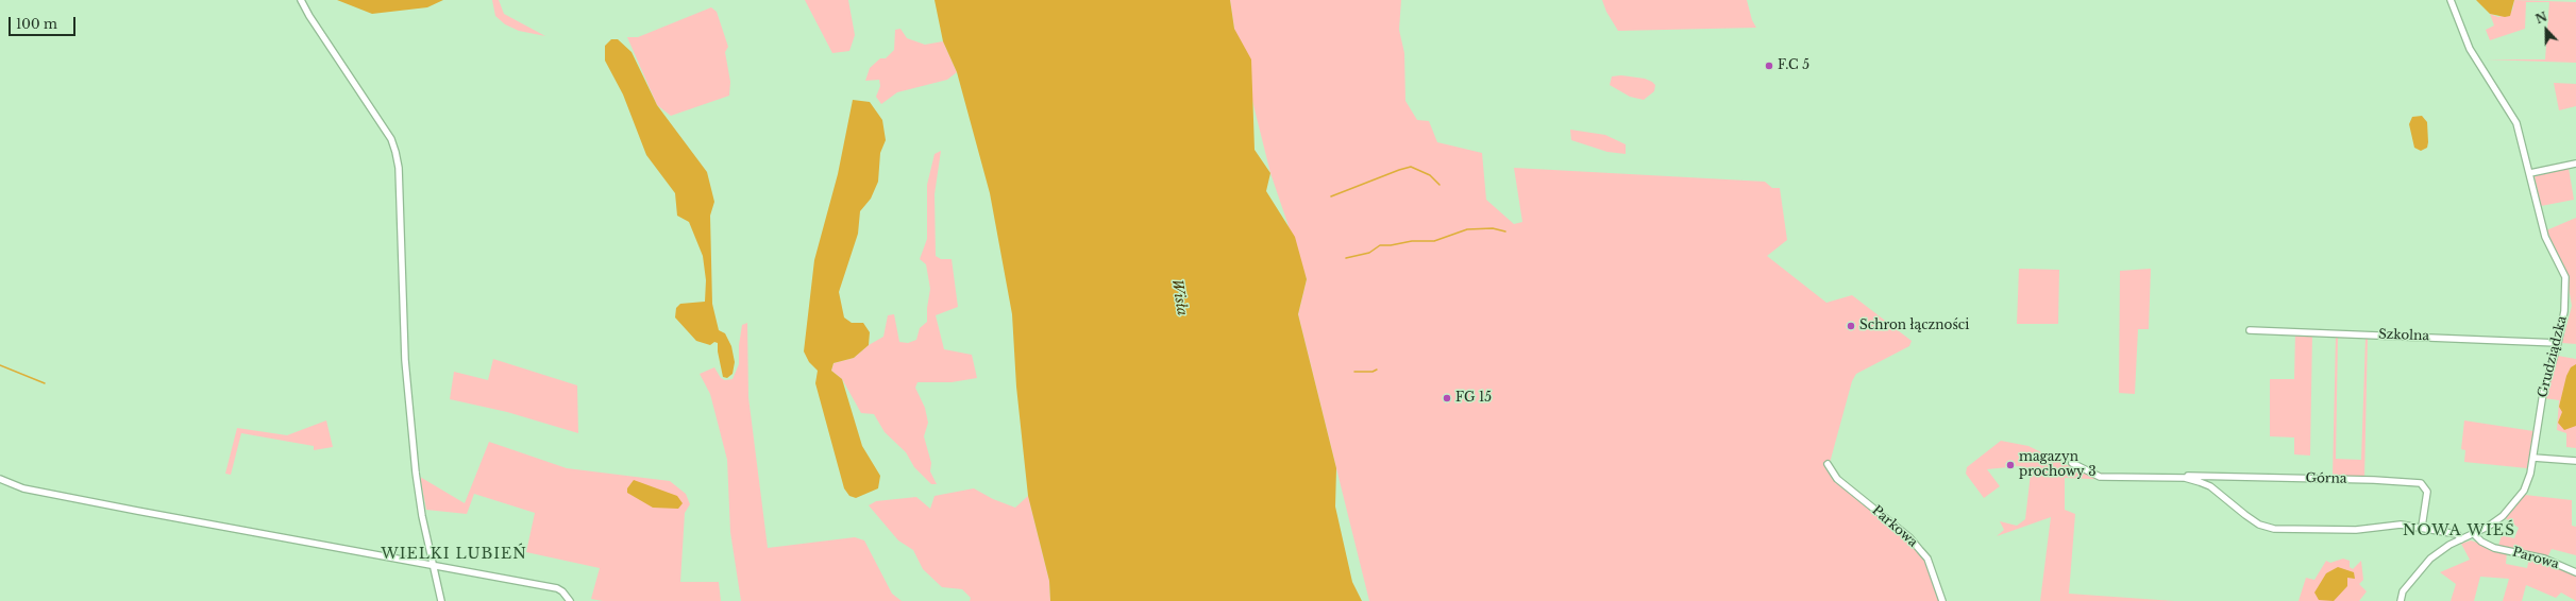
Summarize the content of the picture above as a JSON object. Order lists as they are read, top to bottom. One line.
{"streets":{"street":["Szkolna","Grudziądzka","Górna","Parkowa","Parowa"]},"crossings":[["Szkolna","Grudziądzka"],["Grudziądzka","Parowa"]],"districts":["NOWA WIEŚ","WIELKI LUBIEŃ"],"water":["Wisła"],"places":["F.C 5","Schron łączności","FG 15","magazyn prochowy 3"],"scale_bar":"100 m","north":"top"}
